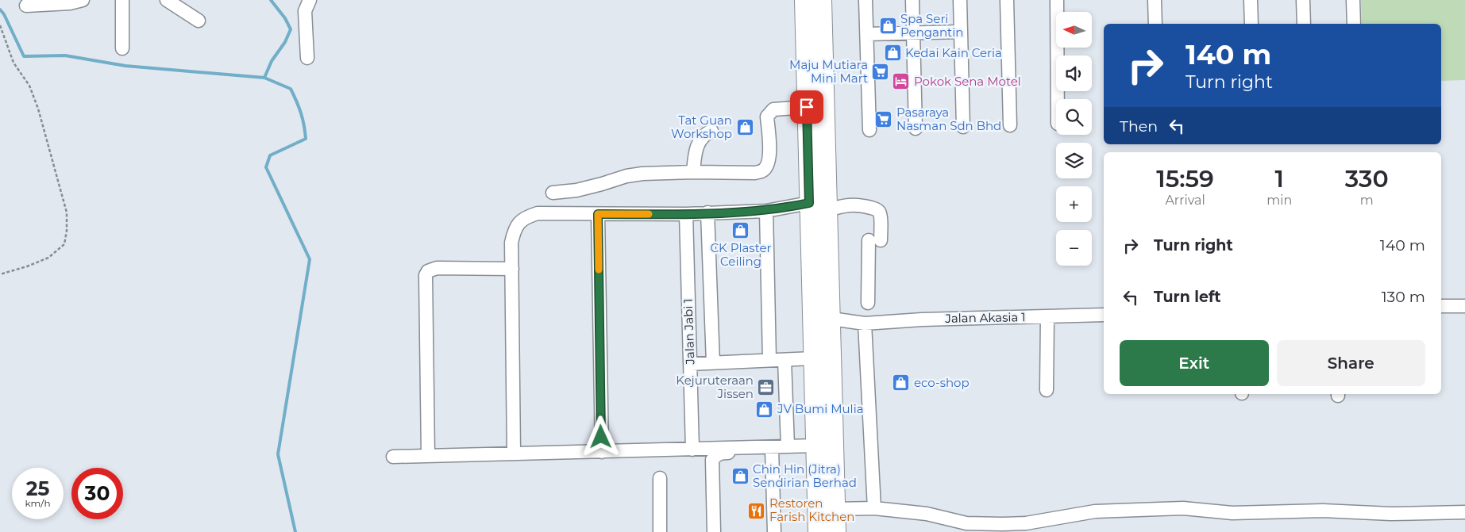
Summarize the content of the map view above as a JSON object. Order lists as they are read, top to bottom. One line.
{"streets":{"street":["Jalan Akasia 1","Jalan Jabi 1"]},"places":{"shop":["Spa Seri Pengantin","Kedai Kain Ceria","Tat Guan Workshop","CK Plaster Ceiling","eco-shop","JV Bumi Mulia","Chin Hin (Jitra) Sendirian Berhad"],"supermarket":["Maju Mutiara Mini Mart","Pasaraya Nasman Sdn Bhd"],"hotel":["Pokok Sena Motel"],"office":["Kejuruteraan Jissen"],"restaurant":["Restoren Farish Kitchen"]},"north":"left","page":{"map_buttons":["+","−"],"turn":["140 m","Turn right"],"then":"Then","eta":["15:59","Arrival","1","min","330","m"],"list":[{"name":"Turn right","value":"140 m"},{"name":"Turn left","value":"130 m"}],"buttons":["Exit","Share"],"speed":"25 km/h","limit":"30"}}
